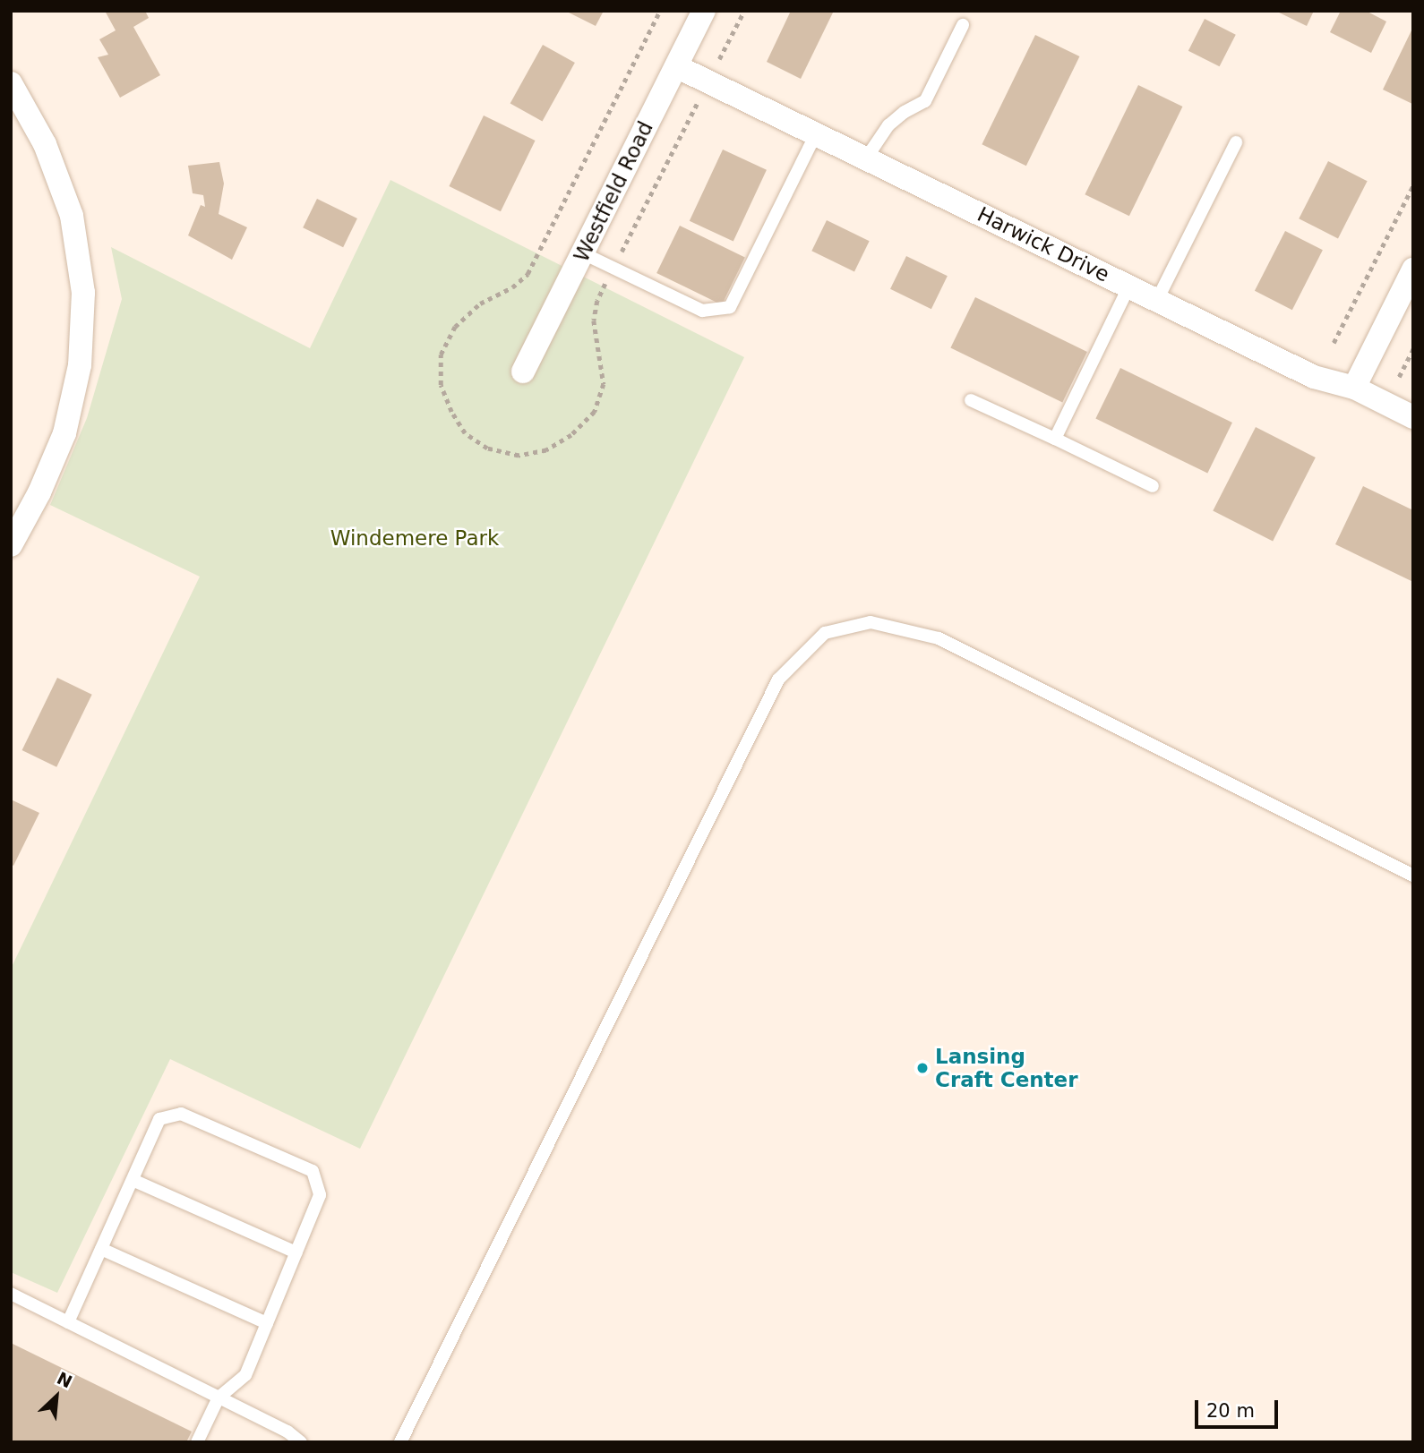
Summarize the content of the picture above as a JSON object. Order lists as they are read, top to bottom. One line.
{"streets":{"street":["Westfield Road","Harwick Drive"]},"crossings":[["Westfield Road","Harwick Drive"]],"parks":["Windemere Park"],"places":["Lansing Craft Center"],"scale_bar":"20 m","north":"top right"}
